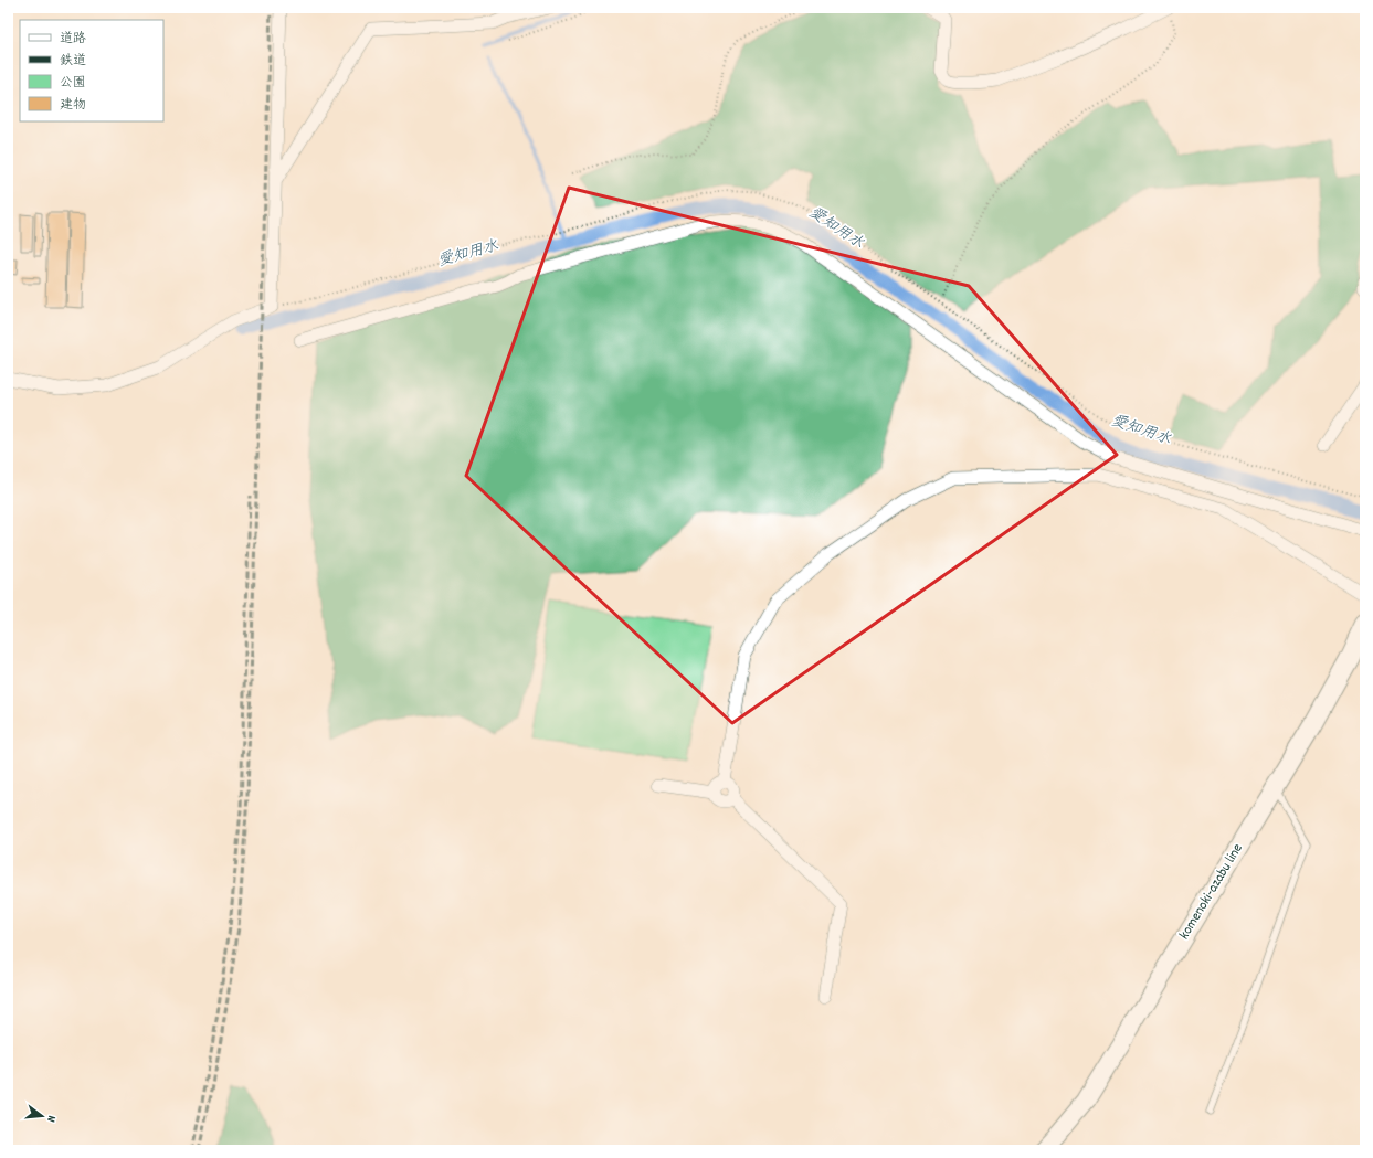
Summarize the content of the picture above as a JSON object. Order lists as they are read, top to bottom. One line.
{"streets":{"main road":["komenoki-azabu line"]},"water":["愛知用水"],"legend":["道路","鉄道","公園","建物"],"north":"right"}
